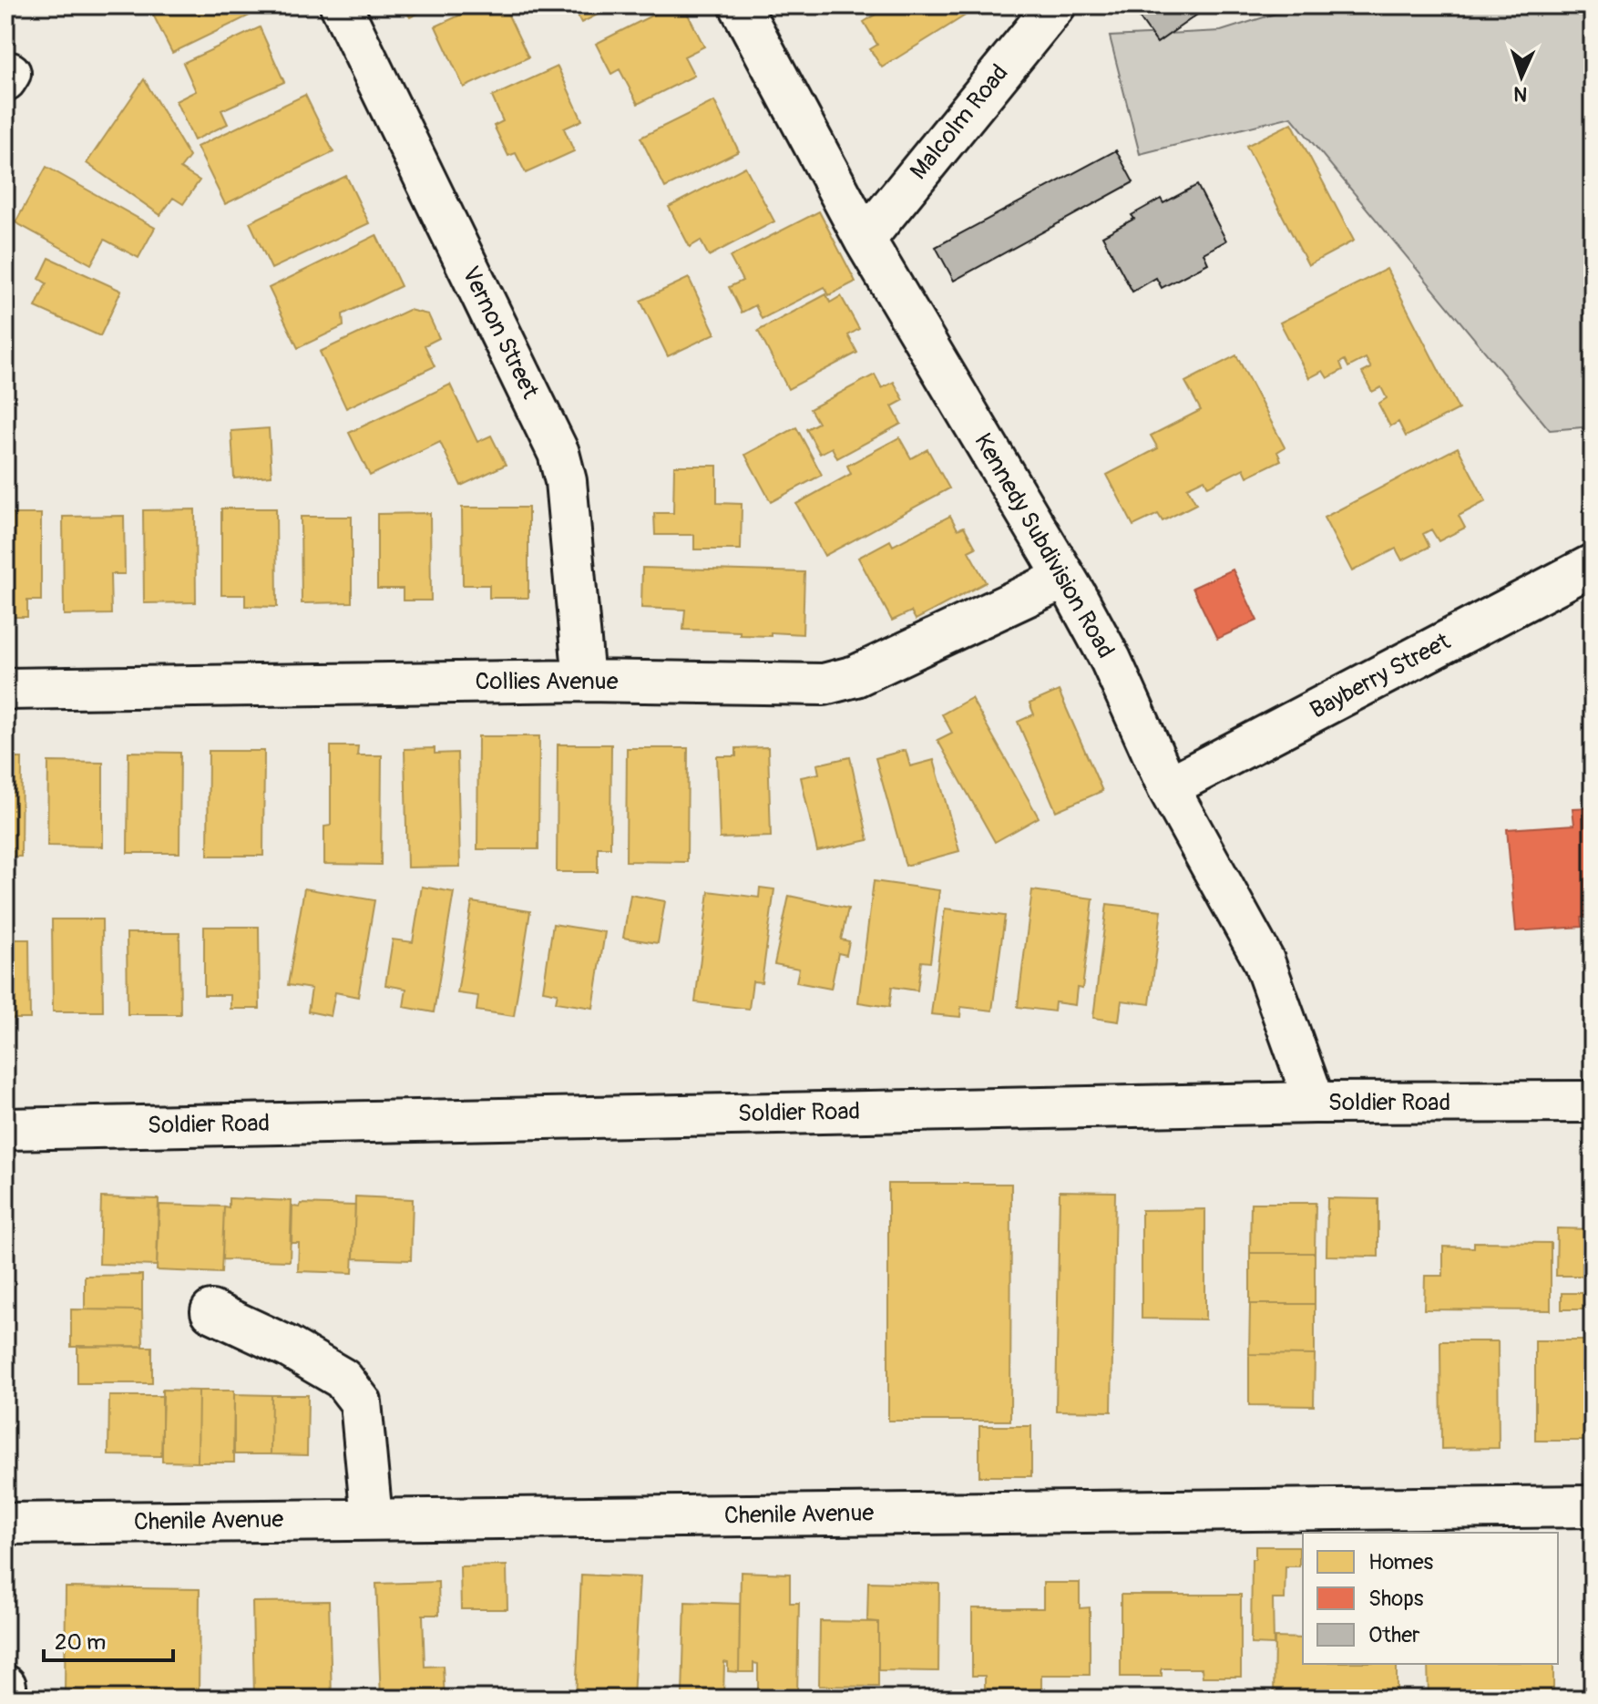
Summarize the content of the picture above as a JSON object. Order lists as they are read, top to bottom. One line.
{"streets":{"street":["Malcolm Road","Vernon Street","Kennedy Subdivision Road","Bayberry Street","Collies Avenue","Soldier Road","Chenile Avenue"]},"crossings":[["Malcolm Road","Kennedy Subdivision Road"],["Vernon Street","Collies Avenue"],["Kennedy Subdivision Road","Bayberry Street"],["Kennedy Subdivision Road","Collies Avenue"],["Kennedy Subdivision Road","Soldier Road"]],"legend":["Homes","Shops","Other"],"scale_bar":"20 m","north":"bottom"}
